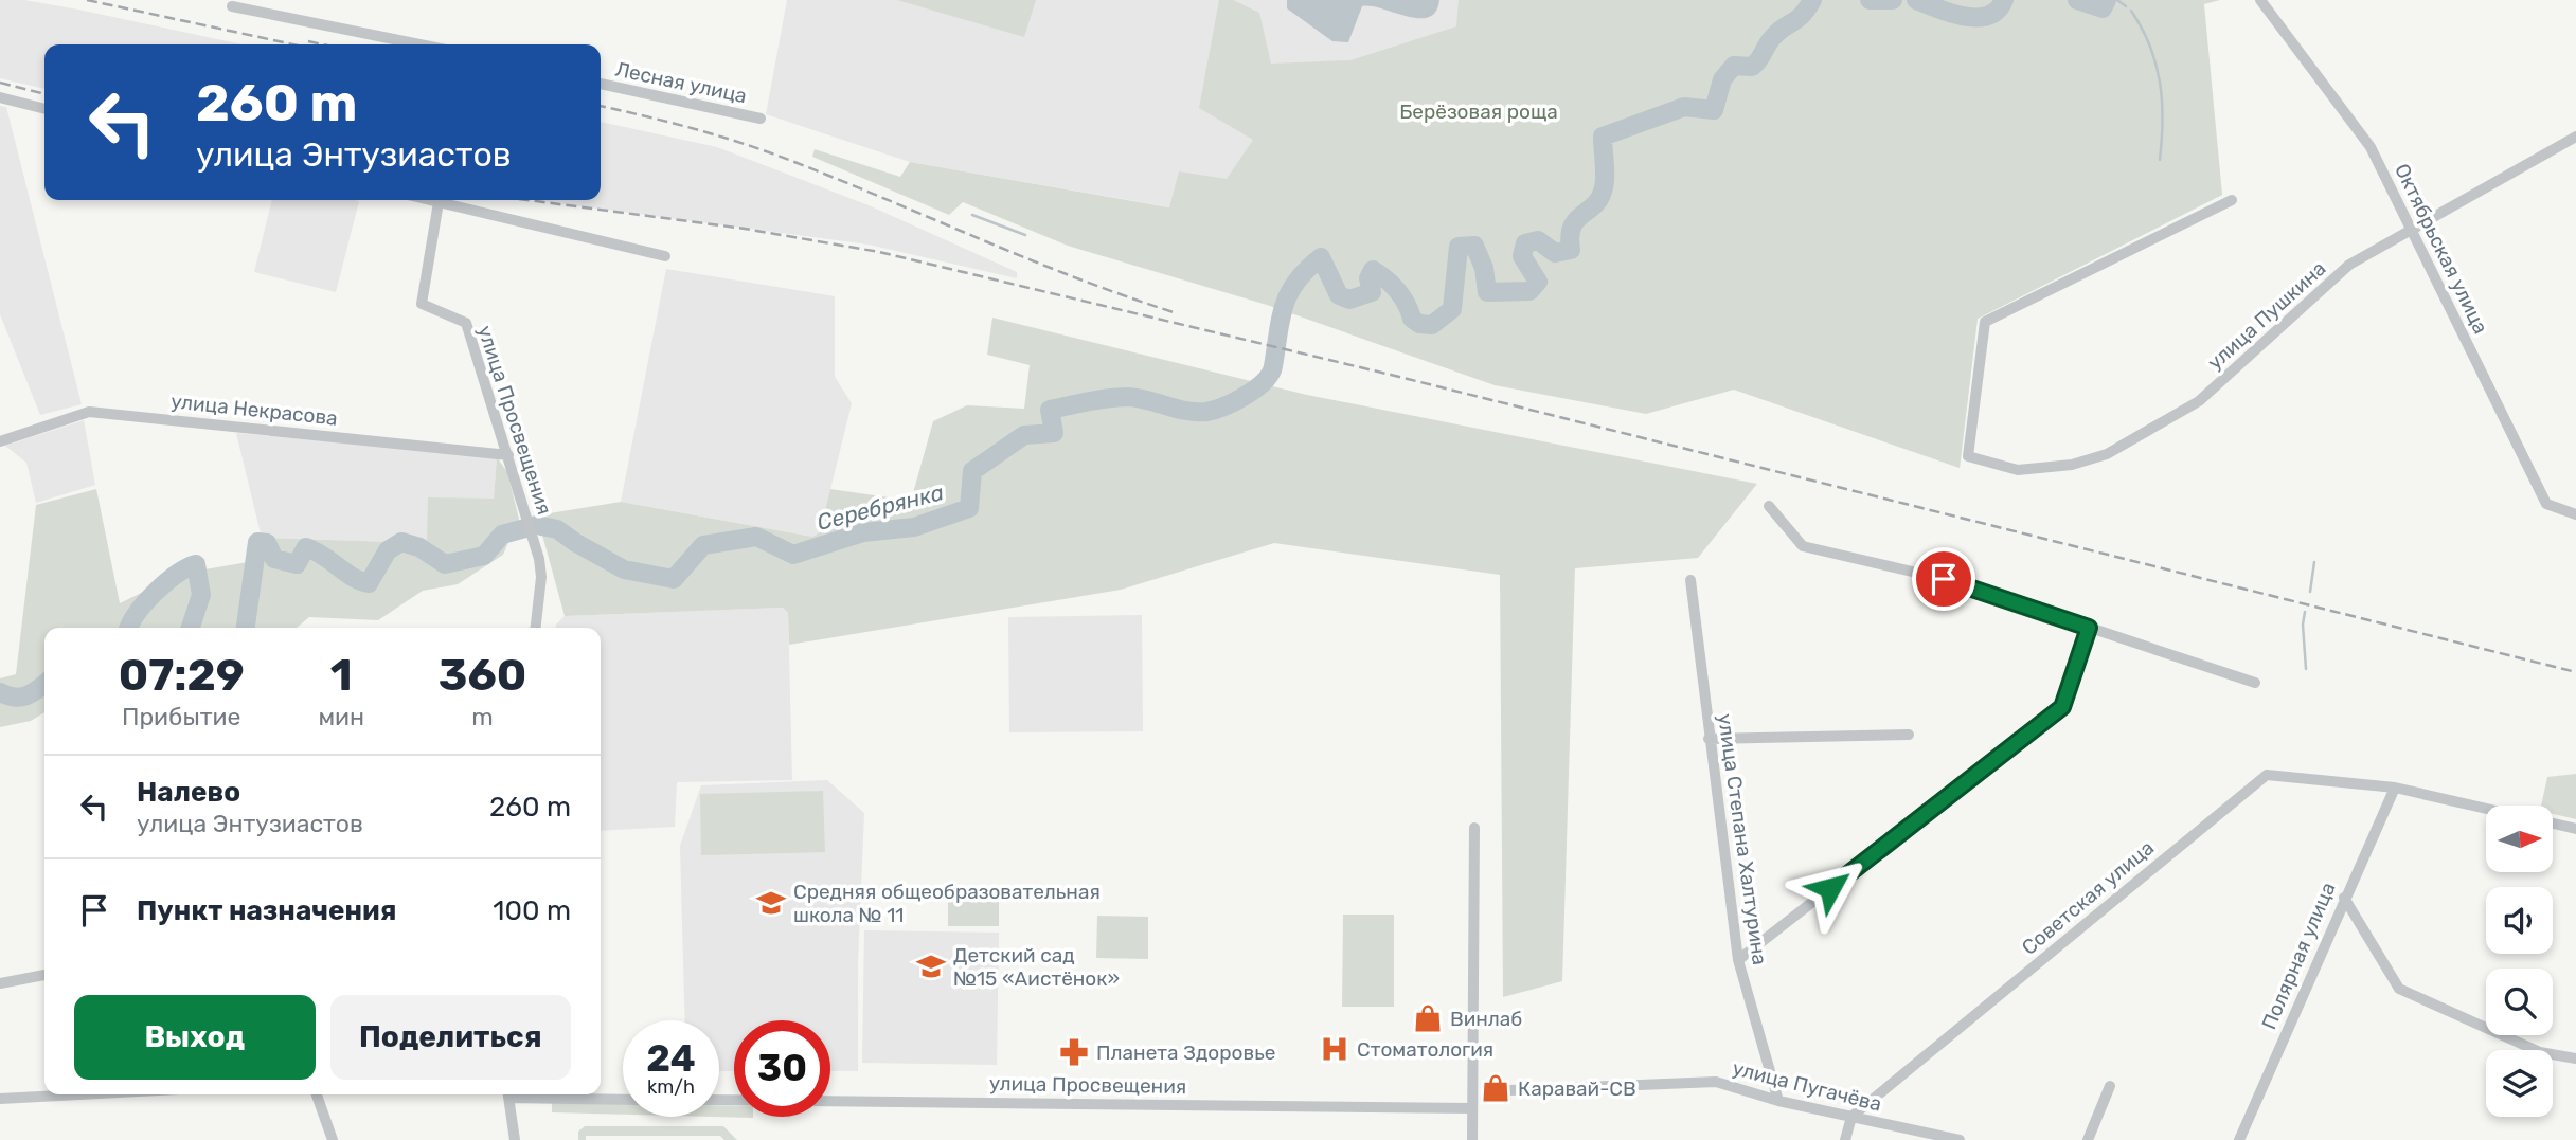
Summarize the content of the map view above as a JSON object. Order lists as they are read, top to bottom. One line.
{"streets":{"street":["Лесная улица","Октябрьская улица","улица Пушкина","улица Некрасова","улица Просвещения","улица Степана Халтурина","Советская улица","Полярная улица","улица Пугачёва"]},"crossings":[["Октябрьская улица","улица Пушкина"],["улица Некрасова","улица Просвещения"],["улица Степана Халтурина","улица Пугачёва"],["Советская улица","Полярная улица"],["Советская улица","улица Пугачёва"]],"water":["Серебрянка"],"parks":["Берёзовая роща"],"places":{"school or university":["Средняя общеобразовательная школа № 11","Детский сад №15 «Аистёнок»"],"shop":["Винлаб","Каравай-СВ"],"hospital":["Стоматология"],"pharmacy":["Планета Здоровье"]},"north":"right","page":{"turn":["260 m","улица Энтузиастов"],"eta":["07:29","Прибытие","1","мин","360","m"],"list":[{"name":"Налево","note":"улица Энтузиастов","value":"260 m"},{"name":"Пункт назначения","value":"100 m"}],"buttons":["Выход","Поделиться"],"speed":"24 km/h","limit":"30"}}
